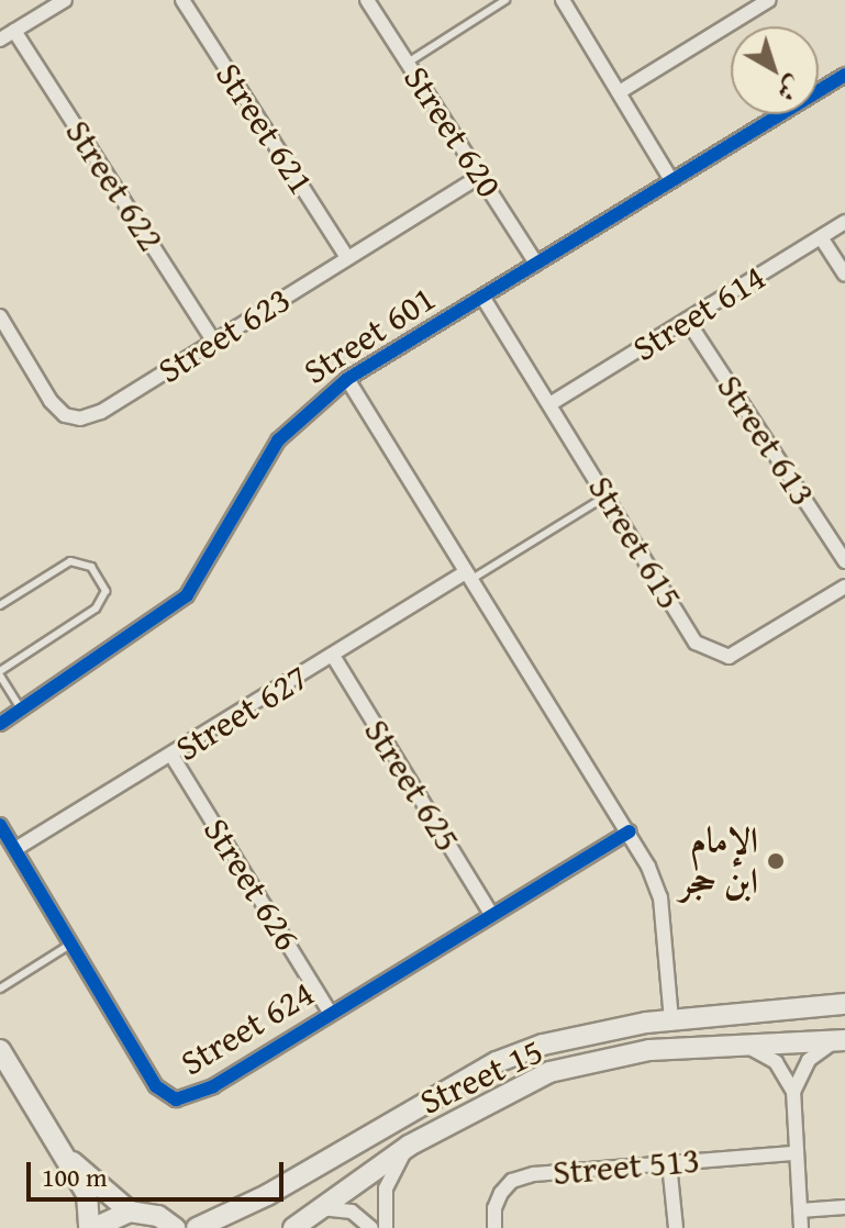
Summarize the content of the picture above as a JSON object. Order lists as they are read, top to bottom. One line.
{"streets":{"street":["Street 621","Street 620","Street 622","Street 614","Street 623","Street 601","Street 613","Street 615","Street 627","Street 625","Street 626","Street 624","Street 15","Street 513"]},"crossings":[["Street 621","Street 623"],["Street 620","Street 623"],["Street 620","Street 601"],["Street 622","Street 623"],["Street 614","Street 613"],["Street 614","Street 615"],["Street 601","Street 615"],["Street 627","Street 625"],["Street 627","Street 626"],["Street 627","Street 624"],["Street 625","Street 624"],["Street 626","Street 624"]],"places":["الإمام ابن حجر"],"scale_bar":"100 m","north":"bottom right"}
